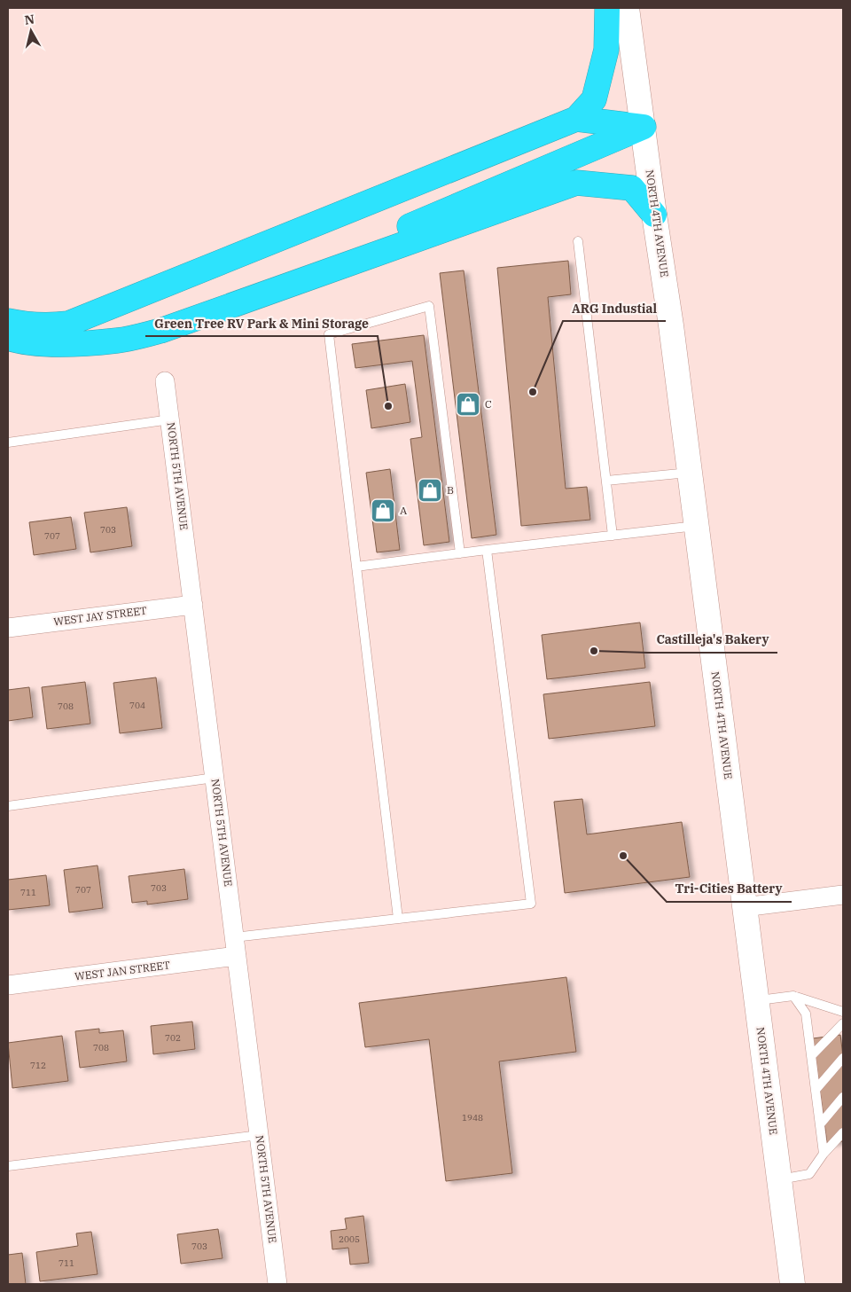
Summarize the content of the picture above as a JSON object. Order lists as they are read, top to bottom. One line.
{"streets":{"main road":["NORTH 4TH AVENUE"],"street":["NORTH 5TH AVENUE","WEST JAY STREET","WEST JAN STREET"]},"crossings":[["NORTH 5TH AVENUE","WEST JAY STREET"],["NORTH 5TH AVENUE","WEST JAN STREET"]],"places":{"other":["ARG Industial","Green Tree RV Park & Mini Storage","Castilleja's Bakery","Tri-Cities Battery"],"shop":["C","B","A"]},"house_numbers":["703","707","704","708","703","707","711","702","708","712","1948","2005","703","711"],"north":"top"}
